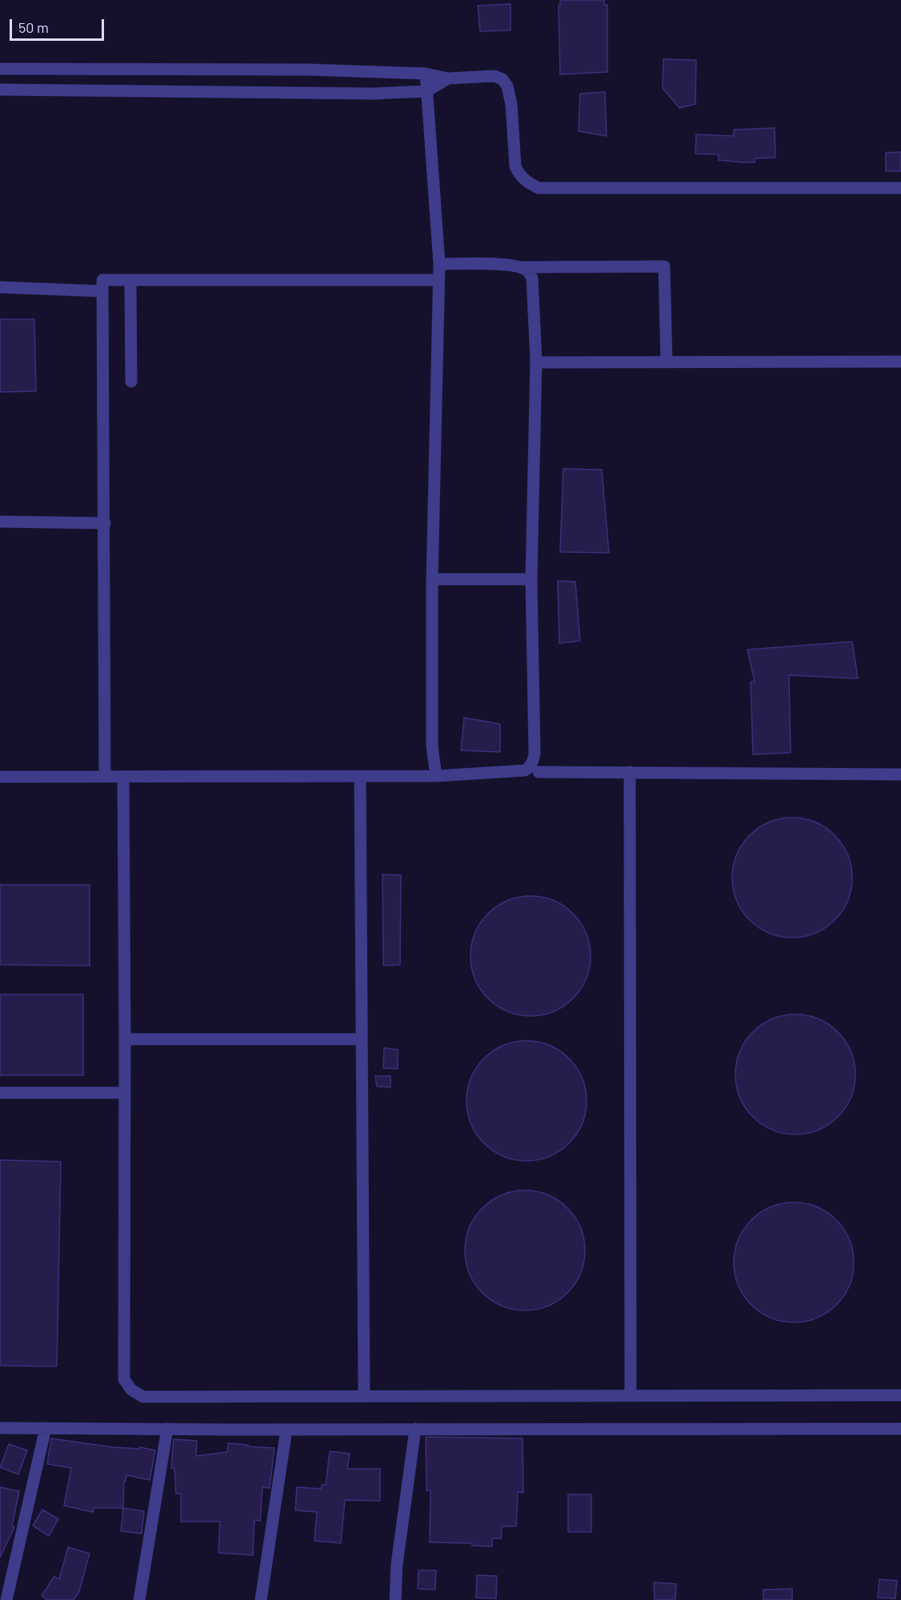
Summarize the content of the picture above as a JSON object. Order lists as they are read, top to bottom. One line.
{"scale_bar":"50 m"}
